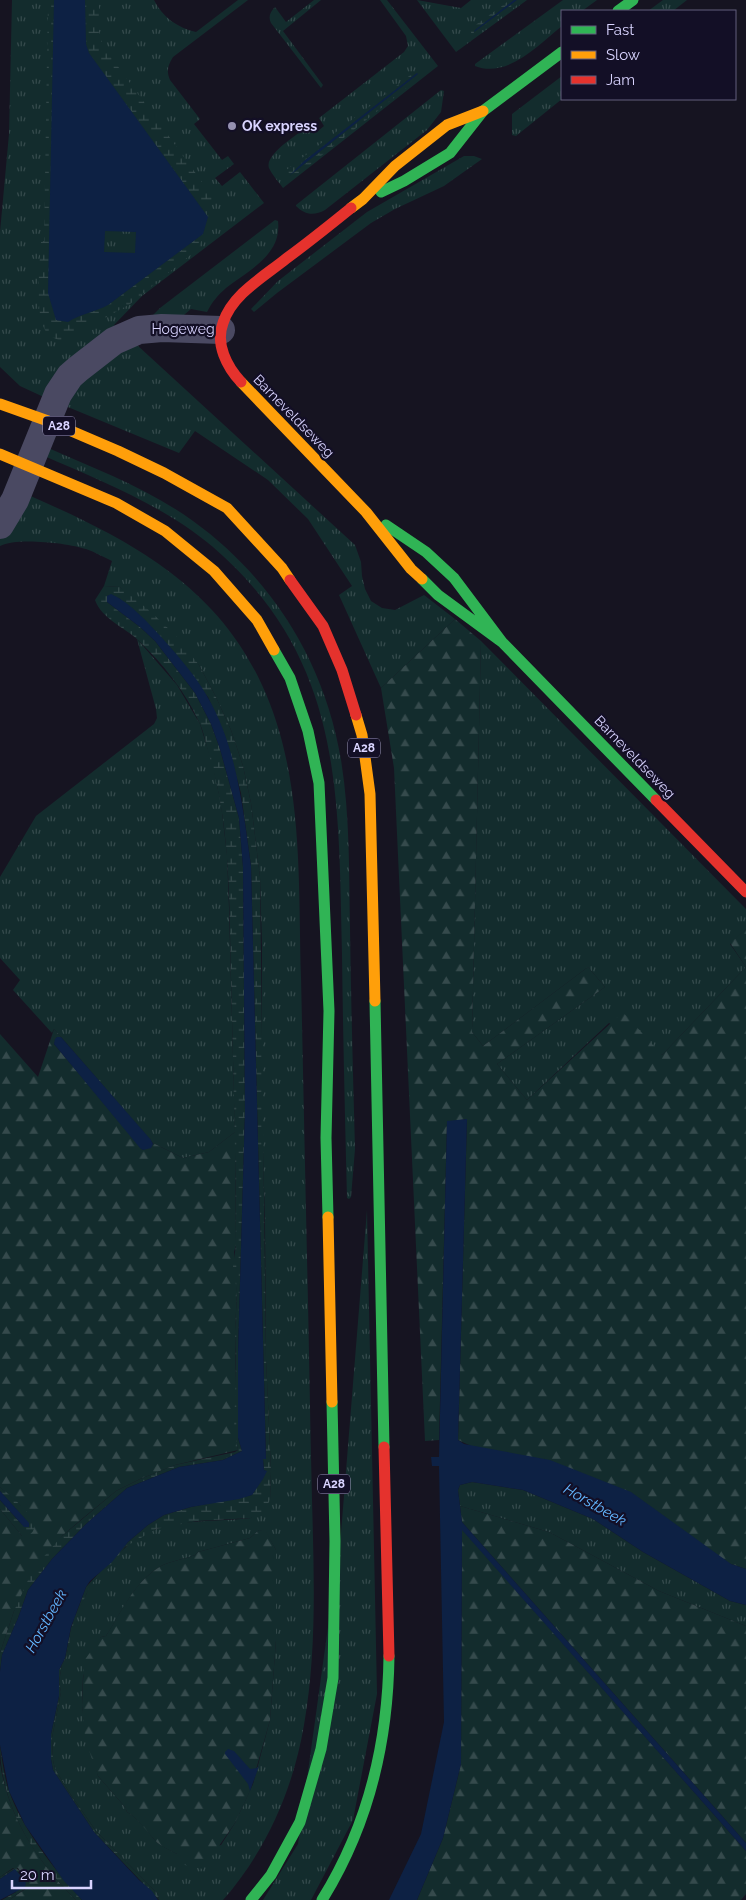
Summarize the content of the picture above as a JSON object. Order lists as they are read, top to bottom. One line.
{"streets":{"main road":["Hogeweg","Barneveldseweg","A28"]},"crossings":[["Hogeweg","Barneveldseweg"],["Hogeweg","A28"]],"water":["Horstbeek"],"places":["OK express"],"legend":["Fast","Slow","Jam"],"scale_bar":"20 m"}
